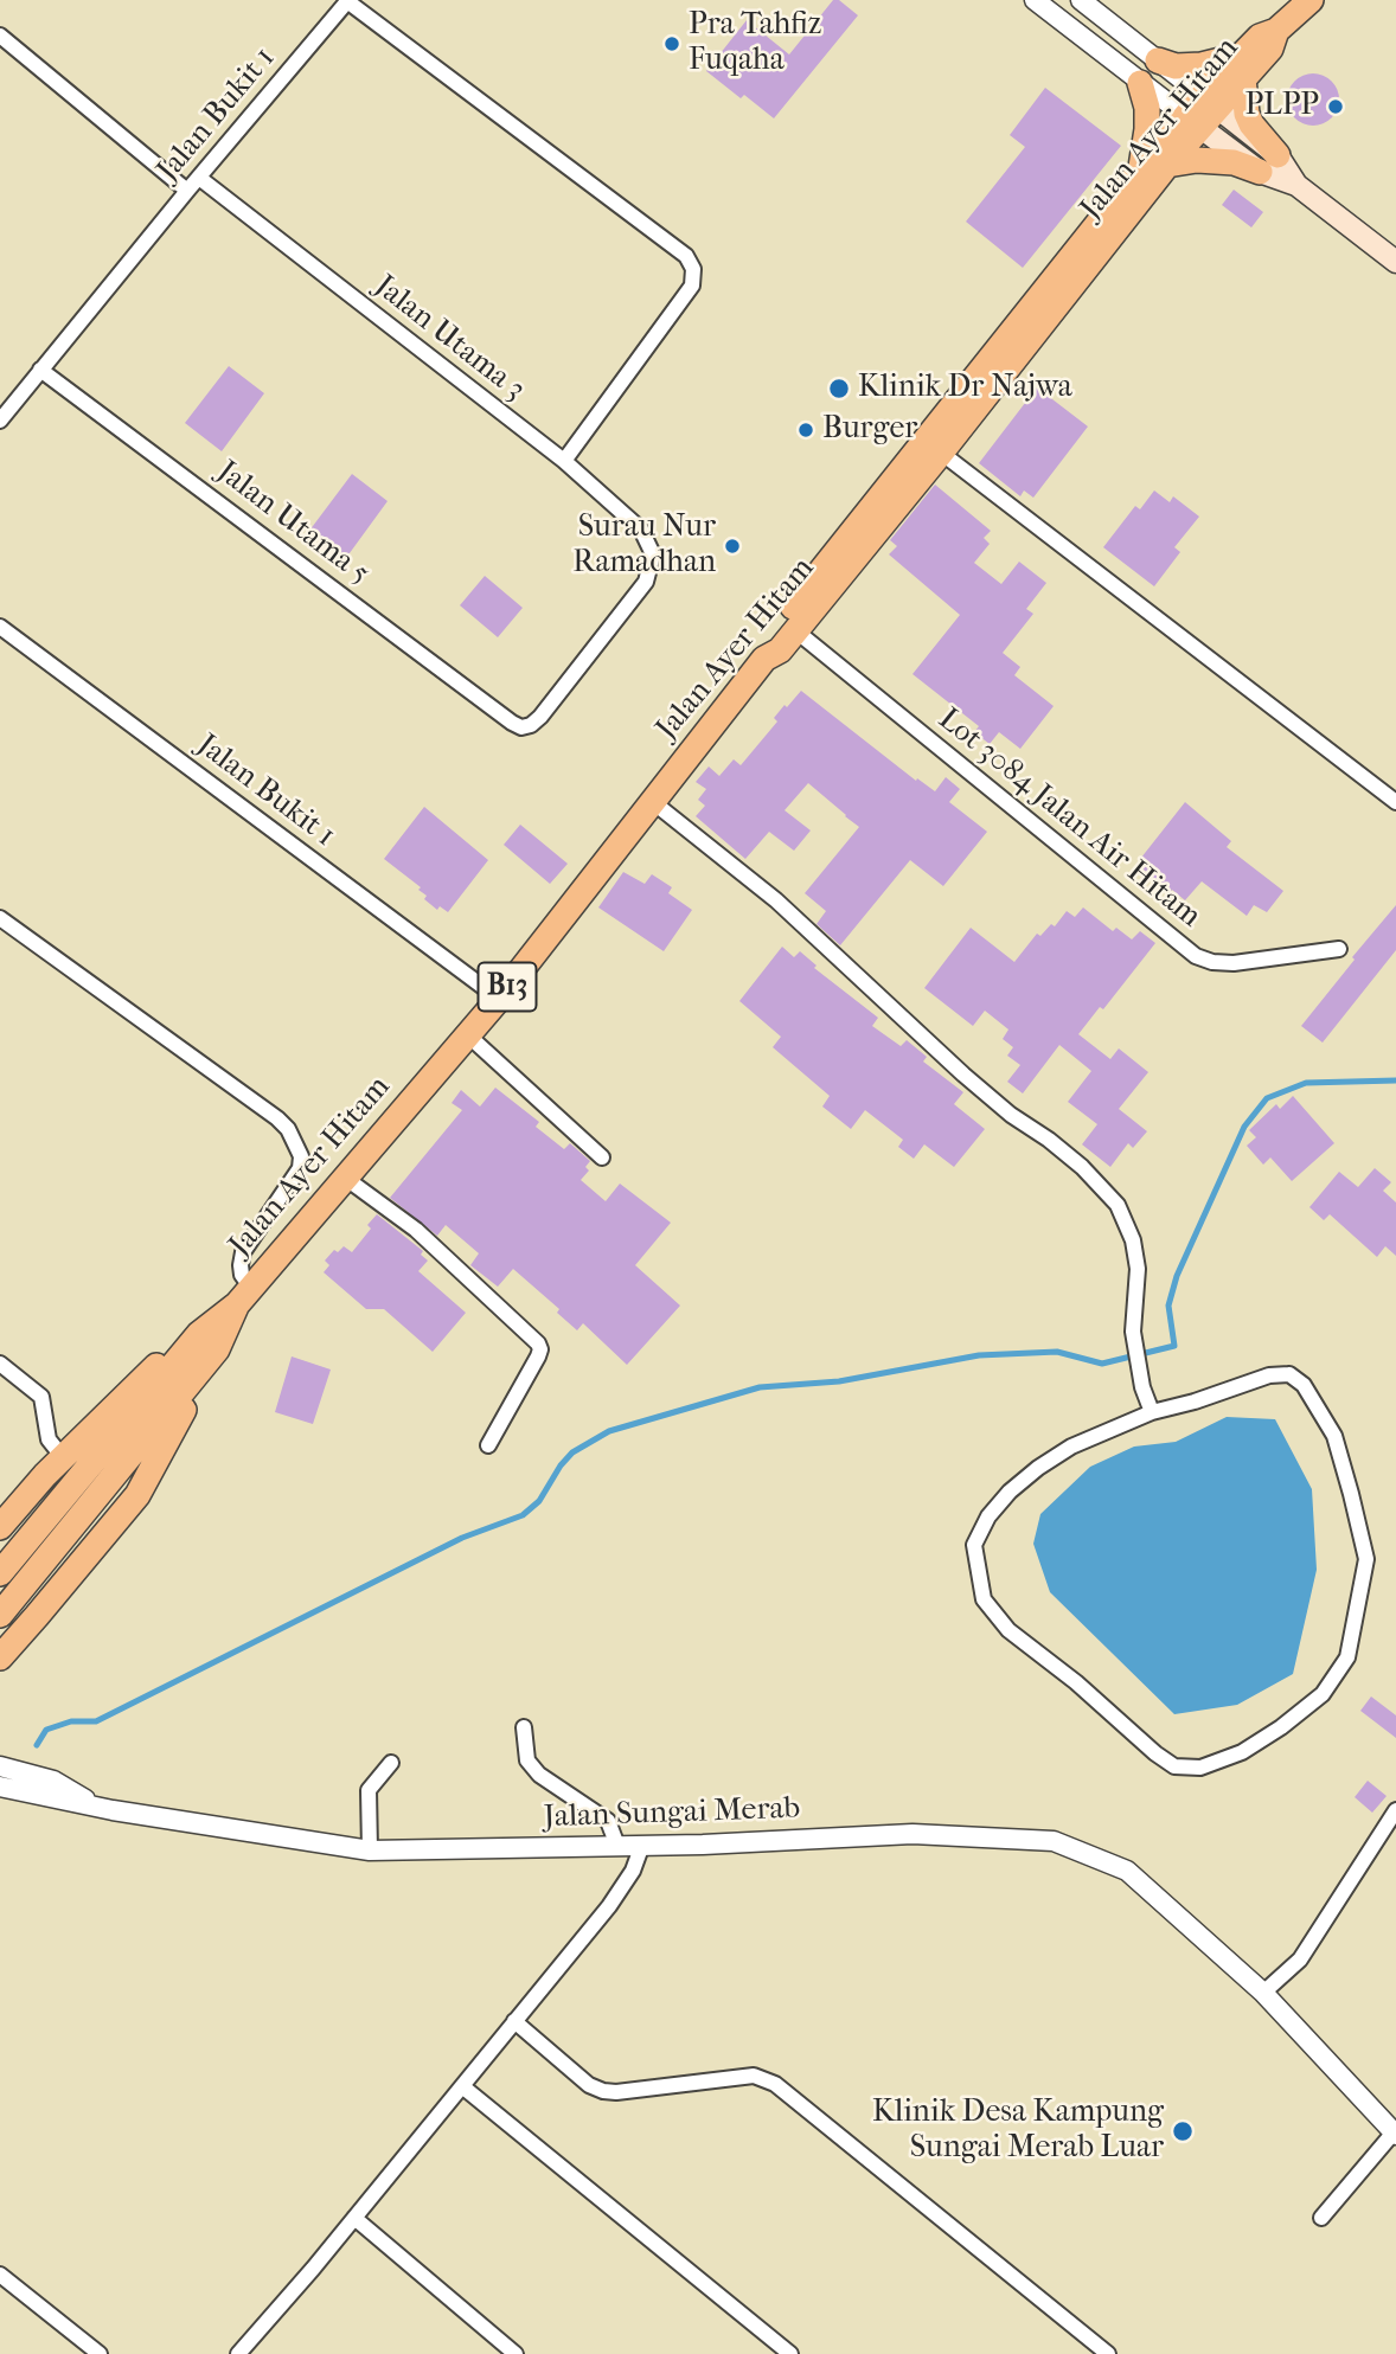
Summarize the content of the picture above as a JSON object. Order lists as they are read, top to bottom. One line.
{"streets":{"main road":["Jalan Ayer Hitam","B13"],"street":["Jalan Bukit 1","Jalan Utama 3","Jalan Utama 5","Lot 3084 Jalan Air Hitam","Jalan Sungai Merab"]},"crossings":[["Jalan Bukit 1","Jalan Ayer Hitam"],["Jalan Bukit 1","Jalan Utama 3"],["Jalan Bukit 1","Jalan Utama 5"],["Jalan Ayer Hitam","Lot 3084 Jalan Air Hitam"],["Jalan Ayer Hitam","B13"],["Jalan Utama 3","Jalan Utama 5"]],"places":["Pra Tahfiz Fuqaha","PLPP","Klinik Dr Najwa","Burger","Surau Nur Ramadhan","Klinik Desa Kampung Sungai Merab Luar"]}
